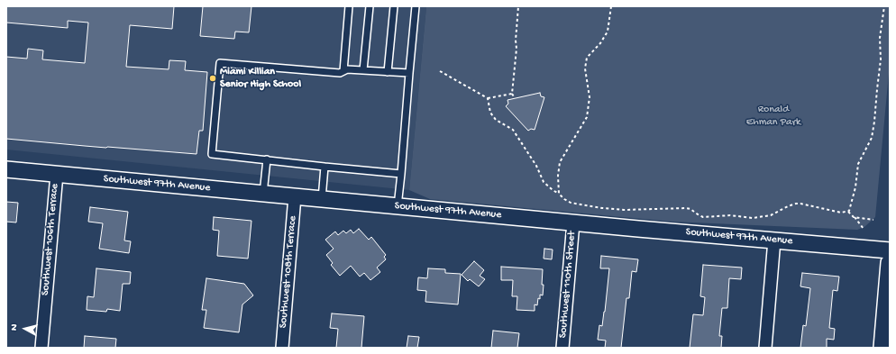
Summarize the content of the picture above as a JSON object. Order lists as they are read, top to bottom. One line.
{"streets":{"street":["Southwest 97th Avenue","Southwest 106th Terrace","Southwest 108th Terrace","Southwest 110th Street"]},"crossings":[["Southwest 97th Avenue","Southwest 106th Terrace"],["Southwest 97th Avenue","Southwest 108th Terrace"],["Southwest 97th Avenue","Southwest 110th Street"]],"parks":["Ronald Ehman Park"],"places":["Miami Killian Senior High School"],"north":"left"}
